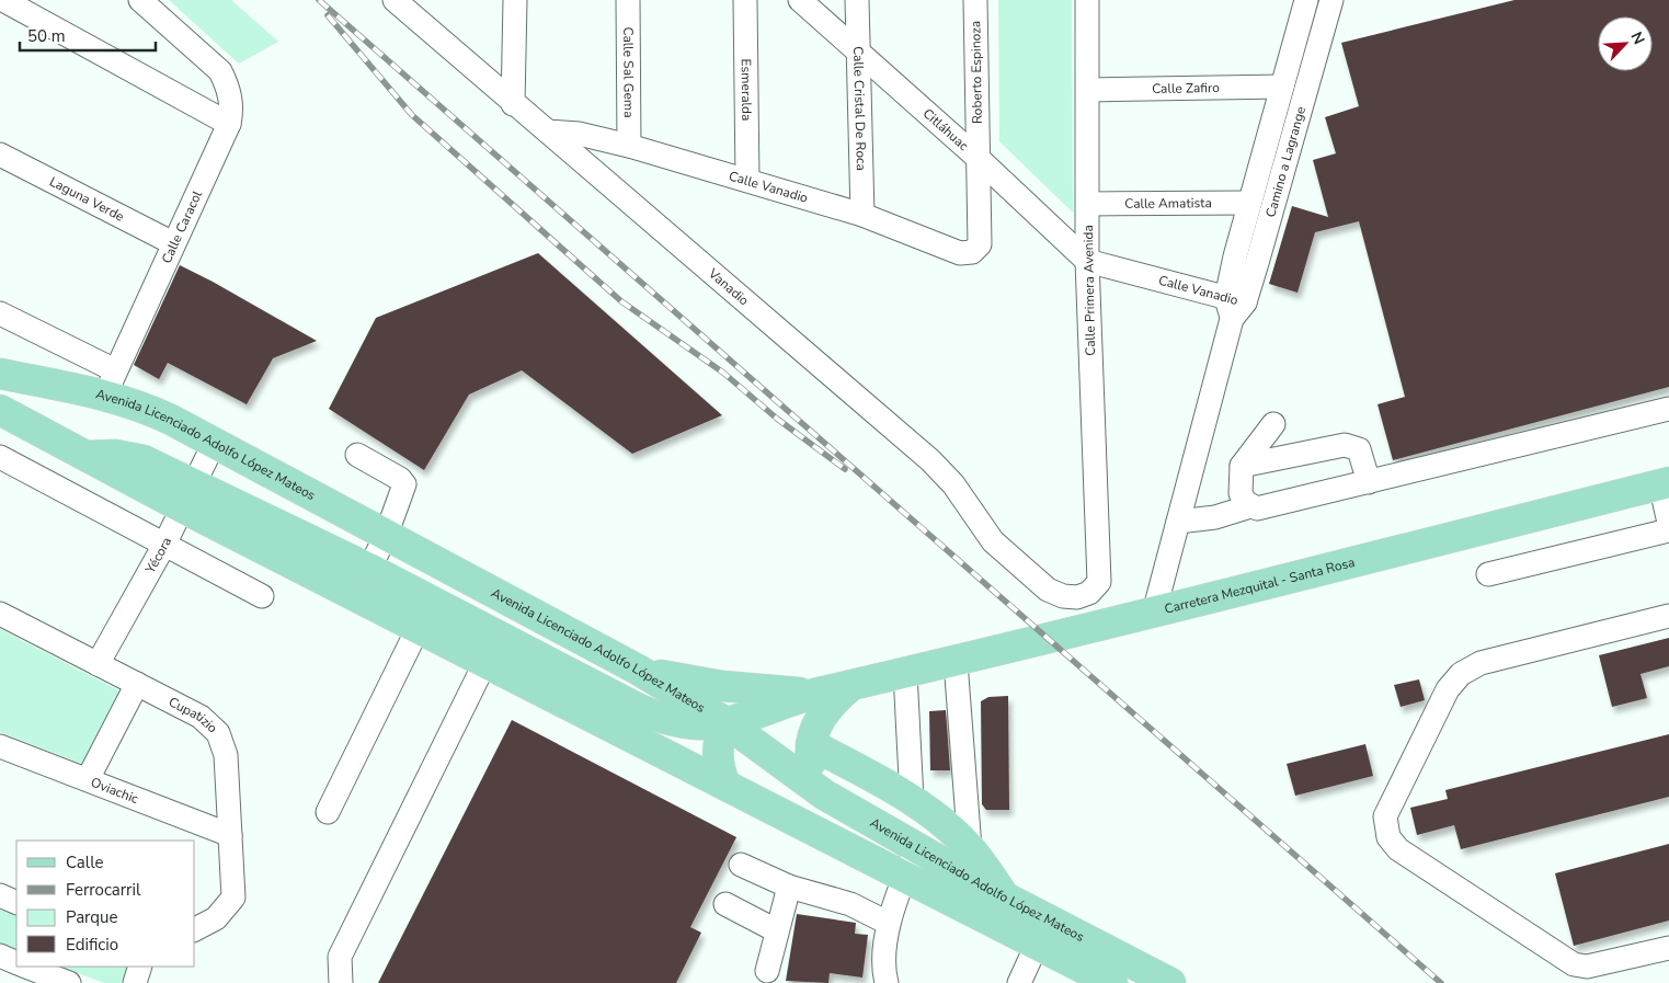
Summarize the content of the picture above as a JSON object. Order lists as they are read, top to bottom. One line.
{"streets":{"main road":["Avenida Licenciado Adolfo López Mateos","Carretera Mezquital - Santa Rosa"],"street":["Calle Sal Gema","Roberto Espinoza","Calle Zafiro","Esmeralda","Calle Cristal De Roca","Citláhuac","Camino a Lagrange","Calle Vanadio","Laguna Verde","Calle Amatista","Calle Caracol","Vanadio","Calle Primera Avenida","Yécora","Cupatizio","Oviachic"]},"crossings":[["Calle Sal Gema","Calle Vanadio"],["Roberto Espinoza","Citláhuac"],["Roberto Espinoza","Calle Vanadio"],["Calle Zafiro","Camino a Lagrange"],["Calle Zafiro","Calle Primera Avenida"],["Esmeralda","Calle Vanadio"],["Calle Cristal De Roca","Citláhuac"],["Calle Cristal De Roca","Calle Vanadio"],["Citláhuac","Calle Vanadio"],["Citláhuac","Calle Primera Avenida"],["Camino a Lagrange","Calle Vanadio"],["Camino a Lagrange","Calle Amatista"],["Camino a Lagrange","Carretera Mezquital - Santa Rosa"],["Calle Vanadio","Vanadio"],["Calle Vanadio","Calle Primera Avenida"],["Laguna Verde","Calle Caracol"],["Calle Amatista","Calle Primera Avenida"],["Calle Caracol","Avenida Licenciado Adolfo López Mateos"],["Vanadio","Calle Primera Avenida"],["Avenida Licenciado Adolfo López Mateos","Yécora"],["Avenida Licenciado Adolfo López Mateos","Carretera Mezquital - Santa Rosa"],["Yécora","Carretera Mezquital - Santa Rosa"],["Yécora","Cupatizio"],["Cupatizio","Oviachic"]],"legend":["Calle","Ferrocarril","Parque","Edificio"],"scale_bar":"50 m","north":"top right"}
